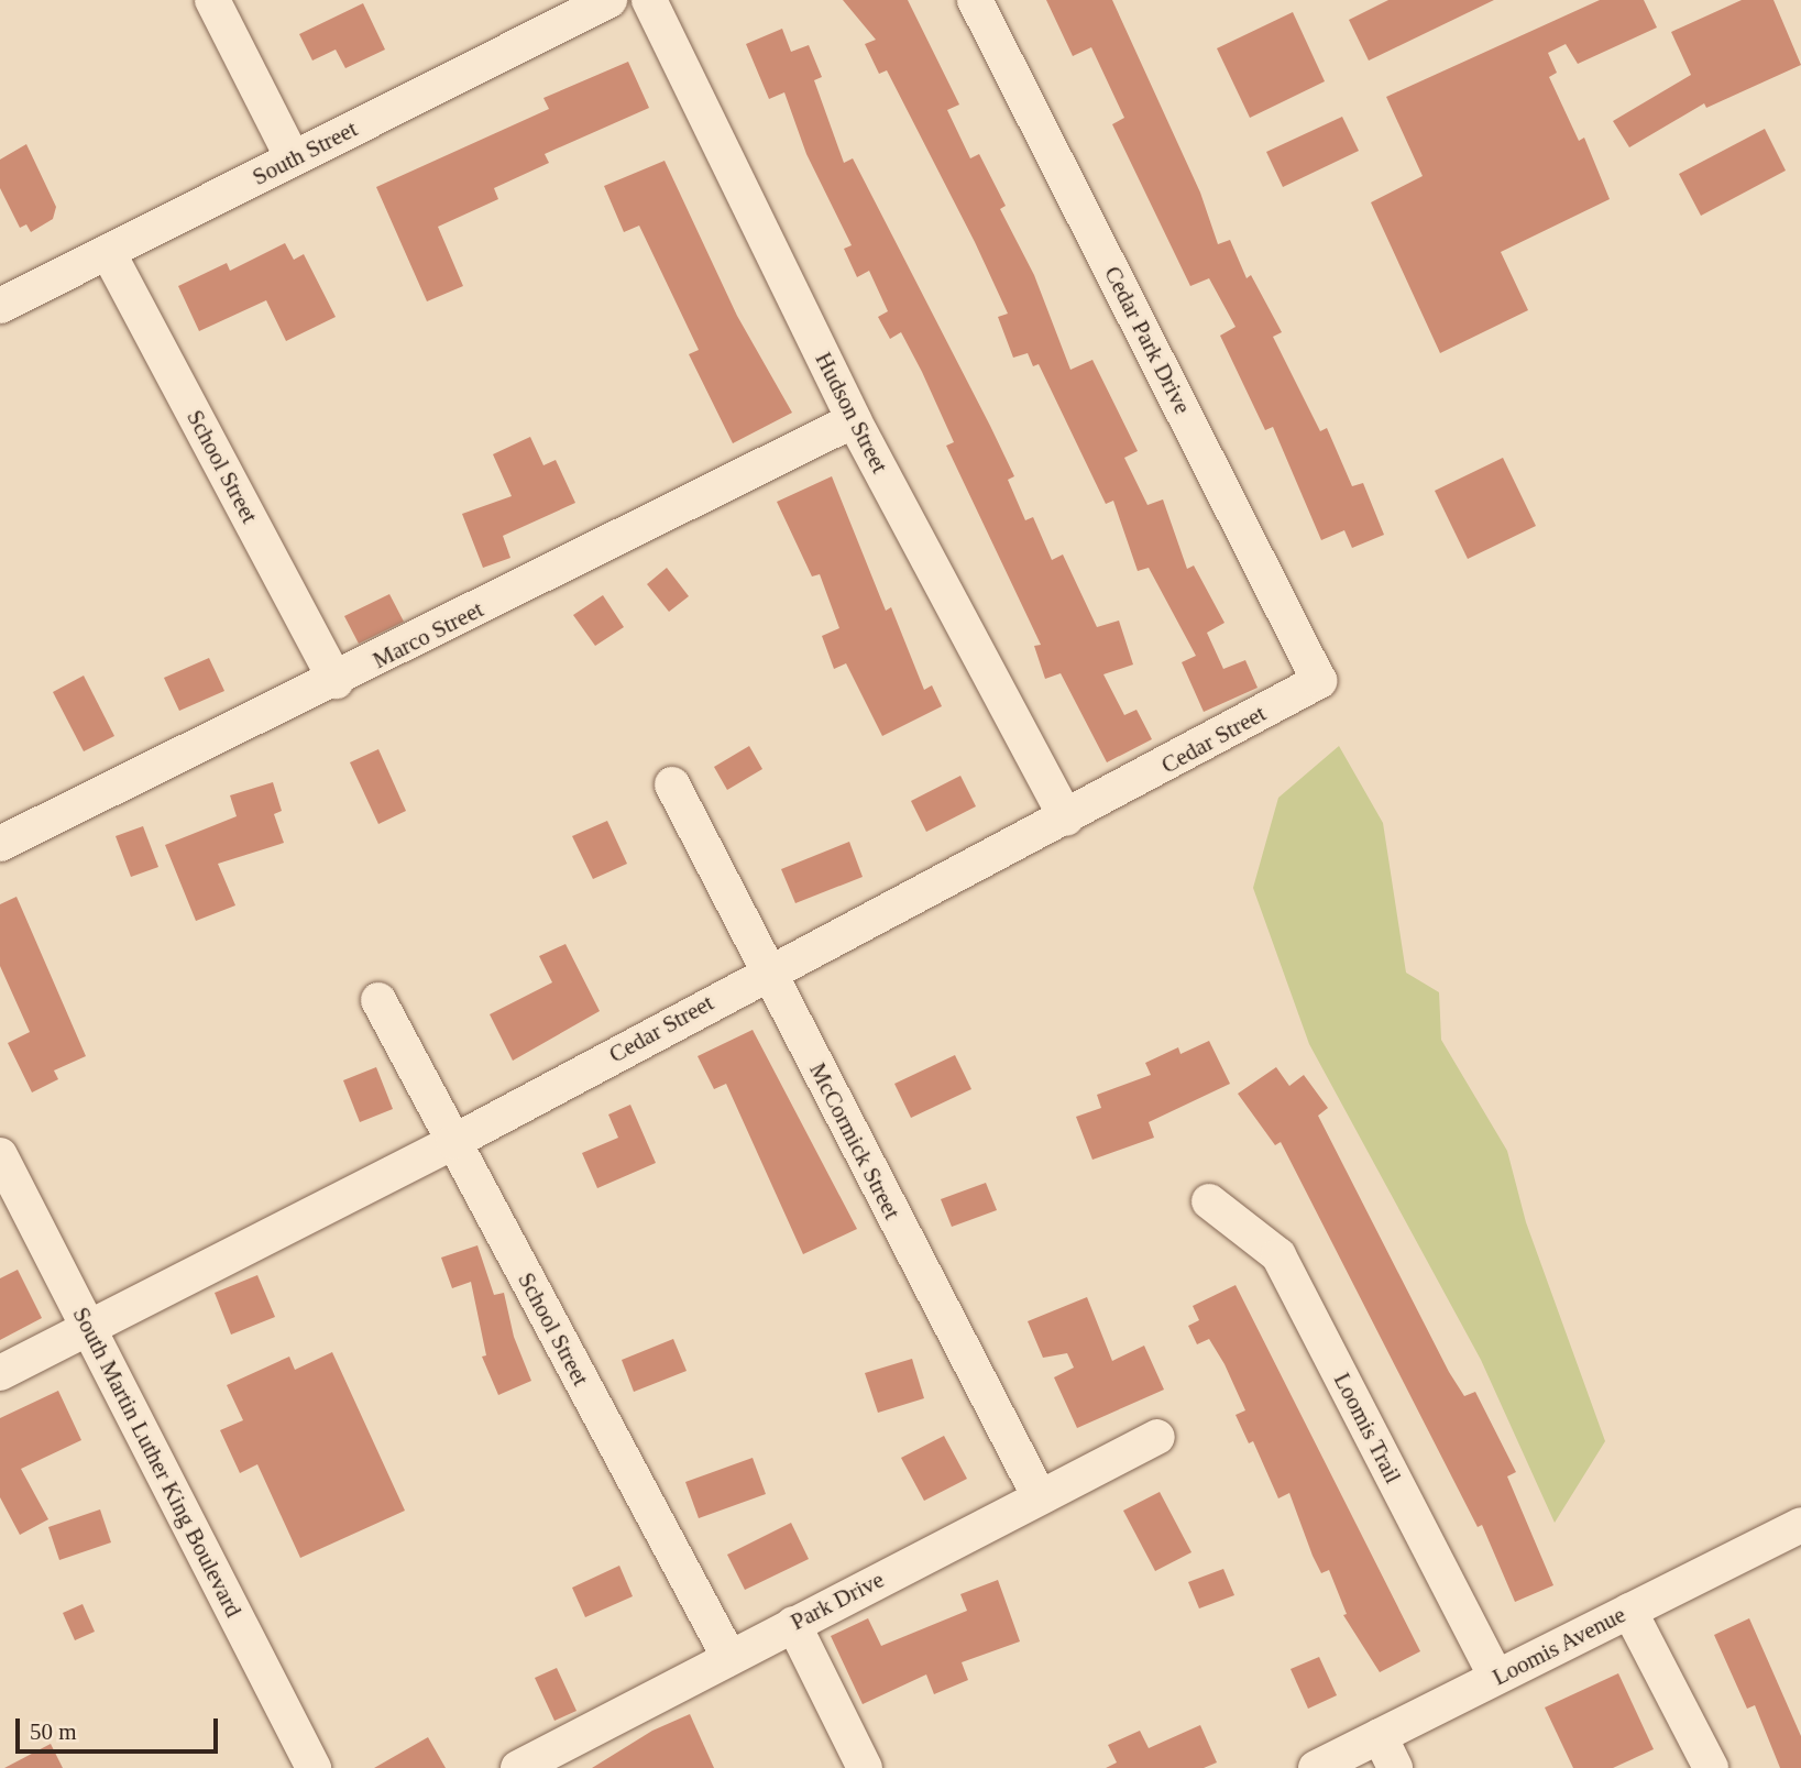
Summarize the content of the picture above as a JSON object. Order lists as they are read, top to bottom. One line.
{"streets":{"street":["South Street","Cedar Park Drive","Hudson Street","School Street","Marco Street","Cedar Street","McCormick Street","Loomis Trail","South Martin Luther King Boulevard","Park Drive","Loomis Avenue"]},"crossings":[["South Street","School Street"],["Cedar Park Drive","Cedar Street"],["Hudson Street","Marco Street"],["Hudson Street","Cedar Street"],["School Street","Marco Street"],["School Street","Cedar Street"],["School Street","Park Drive"],["Cedar Street","McCormick Street"],["Cedar Street","South Martin Luther King Boulevard"],["McCormick Street","Park Drive"],["Loomis Trail","Loomis Avenue"]],"scale_bar":"50 m"}
